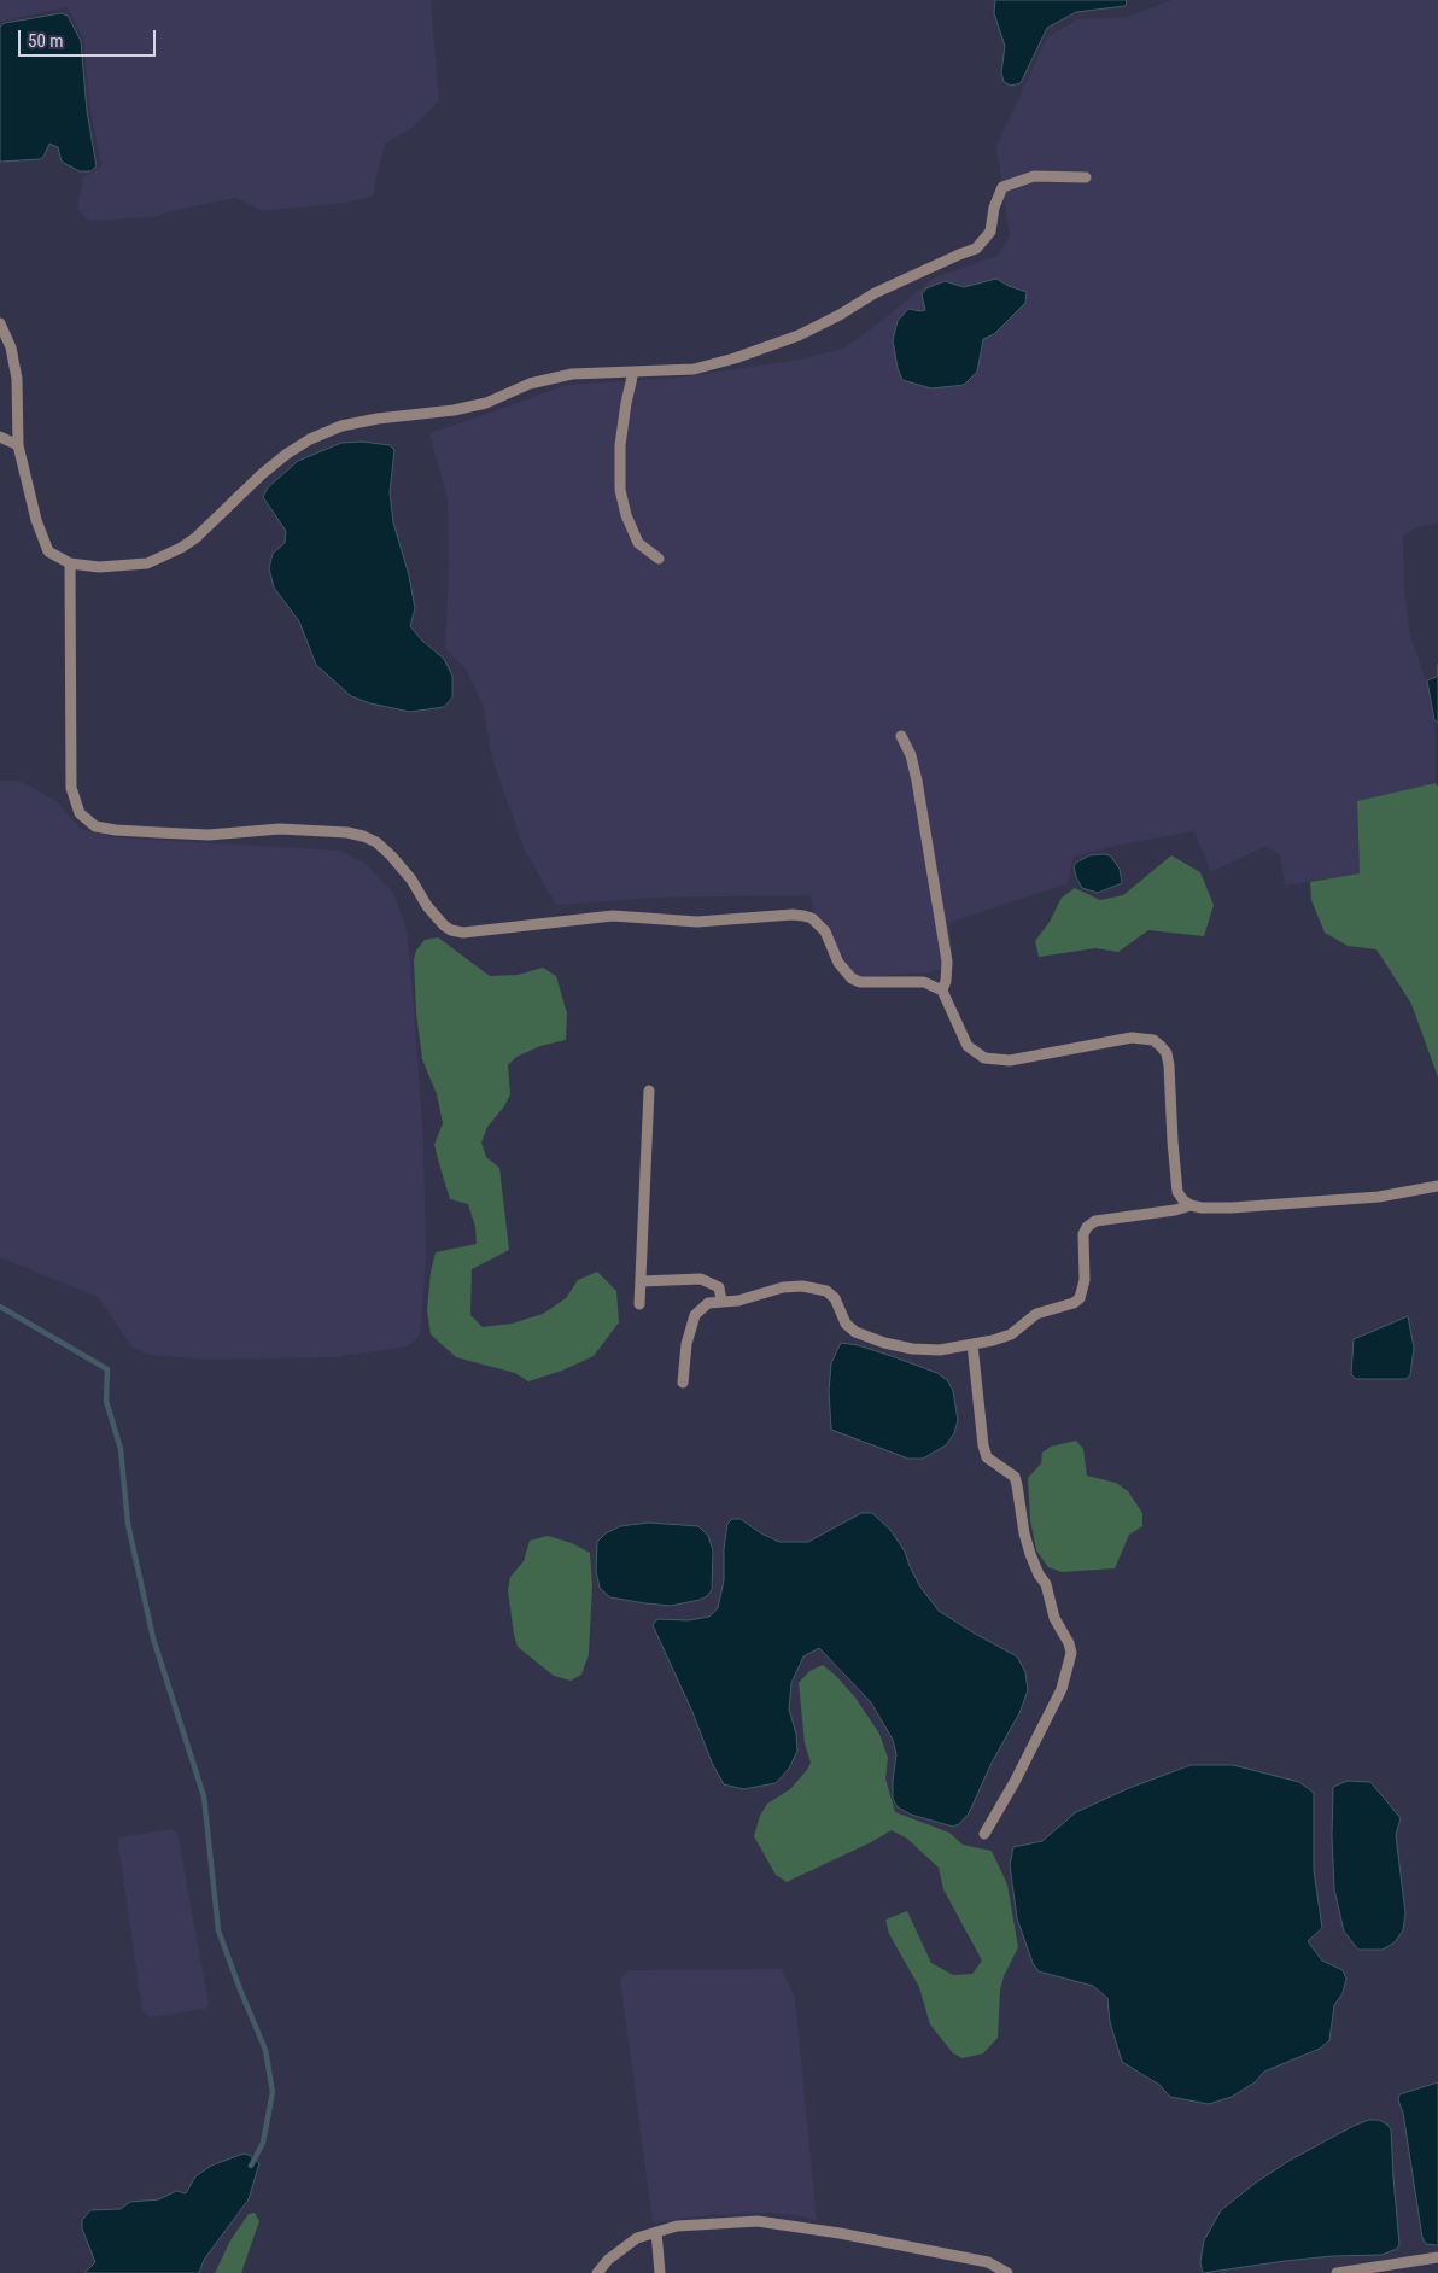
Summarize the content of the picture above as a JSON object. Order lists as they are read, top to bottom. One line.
{"scale_bar":"50 m"}
